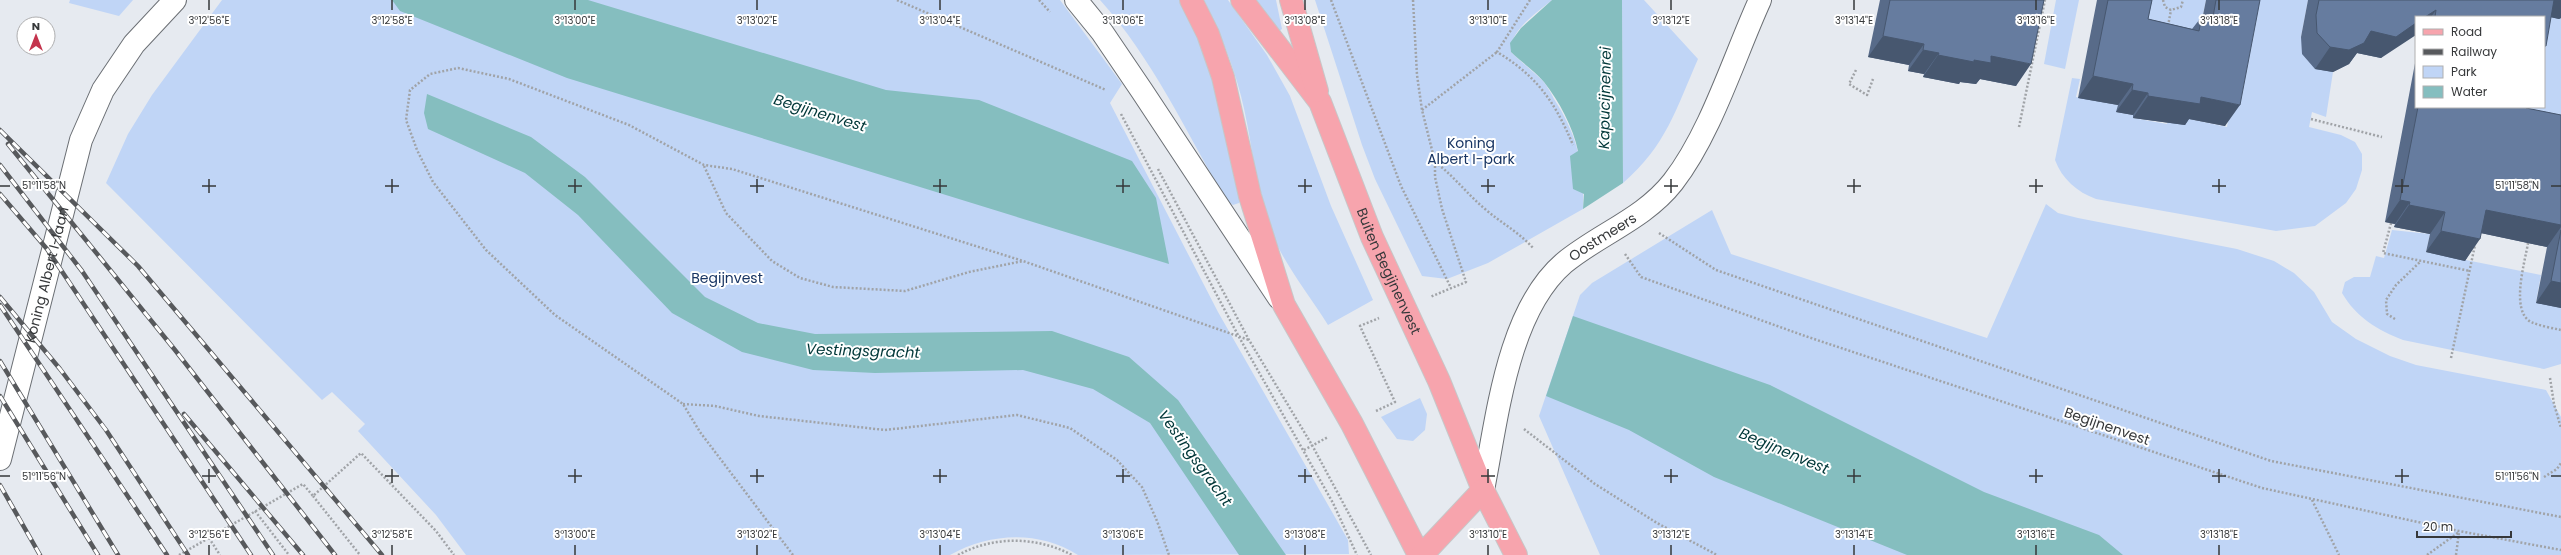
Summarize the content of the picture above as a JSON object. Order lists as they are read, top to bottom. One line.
{"streets":{"main road":["Oostmeers","Buiten Begijnenvest","Koning Albert I-laan"],"path":["Begijnenvest"]},"crossings":[["Oostmeers","Buiten Begijnenvest"]],"water":["Kapucijnenrei","Begijnenvest","Vestingsgracht"],"parks":["Koning Albert I-park","Begijnvest"],"legend":["Road","Railway","Park","Water"],"scale_bar":"20 m","north":"top","coordinates":["3°12'56\"E","3°12'58\"E","3°13'00\"E","3°13'02\"E","3°13'04\"E","3°13'06\"E","3°13'08\"E","3°13'10\"E","3°13'12\"E","3°13'14\"E","3°13'16\"E","3°13'18\"E","51°11'58\"N","51°11'56\"N"]}
